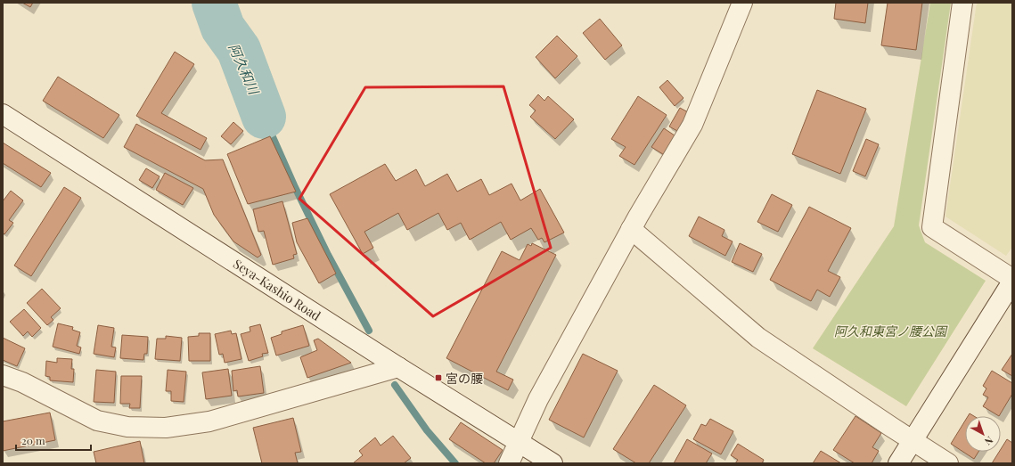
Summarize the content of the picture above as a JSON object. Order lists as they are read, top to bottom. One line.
{"streets":{"street":["Seya-Kashio Road"]},"water":["阿久和川"],"parks":["阿久和東宮ノ腰公園"],"places":{"transit":["宮の腰"]},"scale_bar":"20 m","north":"bottom right"}
